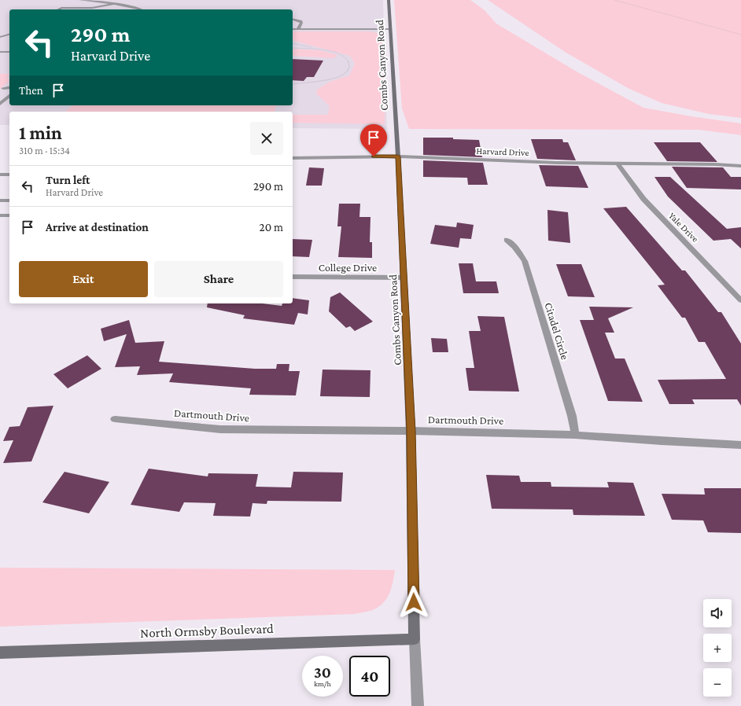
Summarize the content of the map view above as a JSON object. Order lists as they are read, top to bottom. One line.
{"streets":{"street":["Combs Canyon Road","Harvard Drive","Yale Drive","College Drive","Citadel Circle","Dartmouth Drive","North Ormsby Boulevard"]},"crossings":[["Combs Canyon Road","Harvard Drive"],["Combs Canyon Road","College Drive"],["Combs Canyon Road","Dartmouth Drive"],["Combs Canyon Road","North Ormsby Boulevard"],["Harvard Drive","Yale Drive"],["Citadel Circle","Dartmouth Drive"]],"page":{"turn":["290 m","Harvard Drive"],"then":"Then","heading":["1 min","310 m · 15:34"],"list":[{"name":"Turn left","note":"Harvard Drive","value":"290 m"},{"name":"Arrive at destination","value":"20 m"}],"buttons":["Exit","Share"],"map_buttons":["+","−"],"speed":"30 km/h","limit":"40"}}
